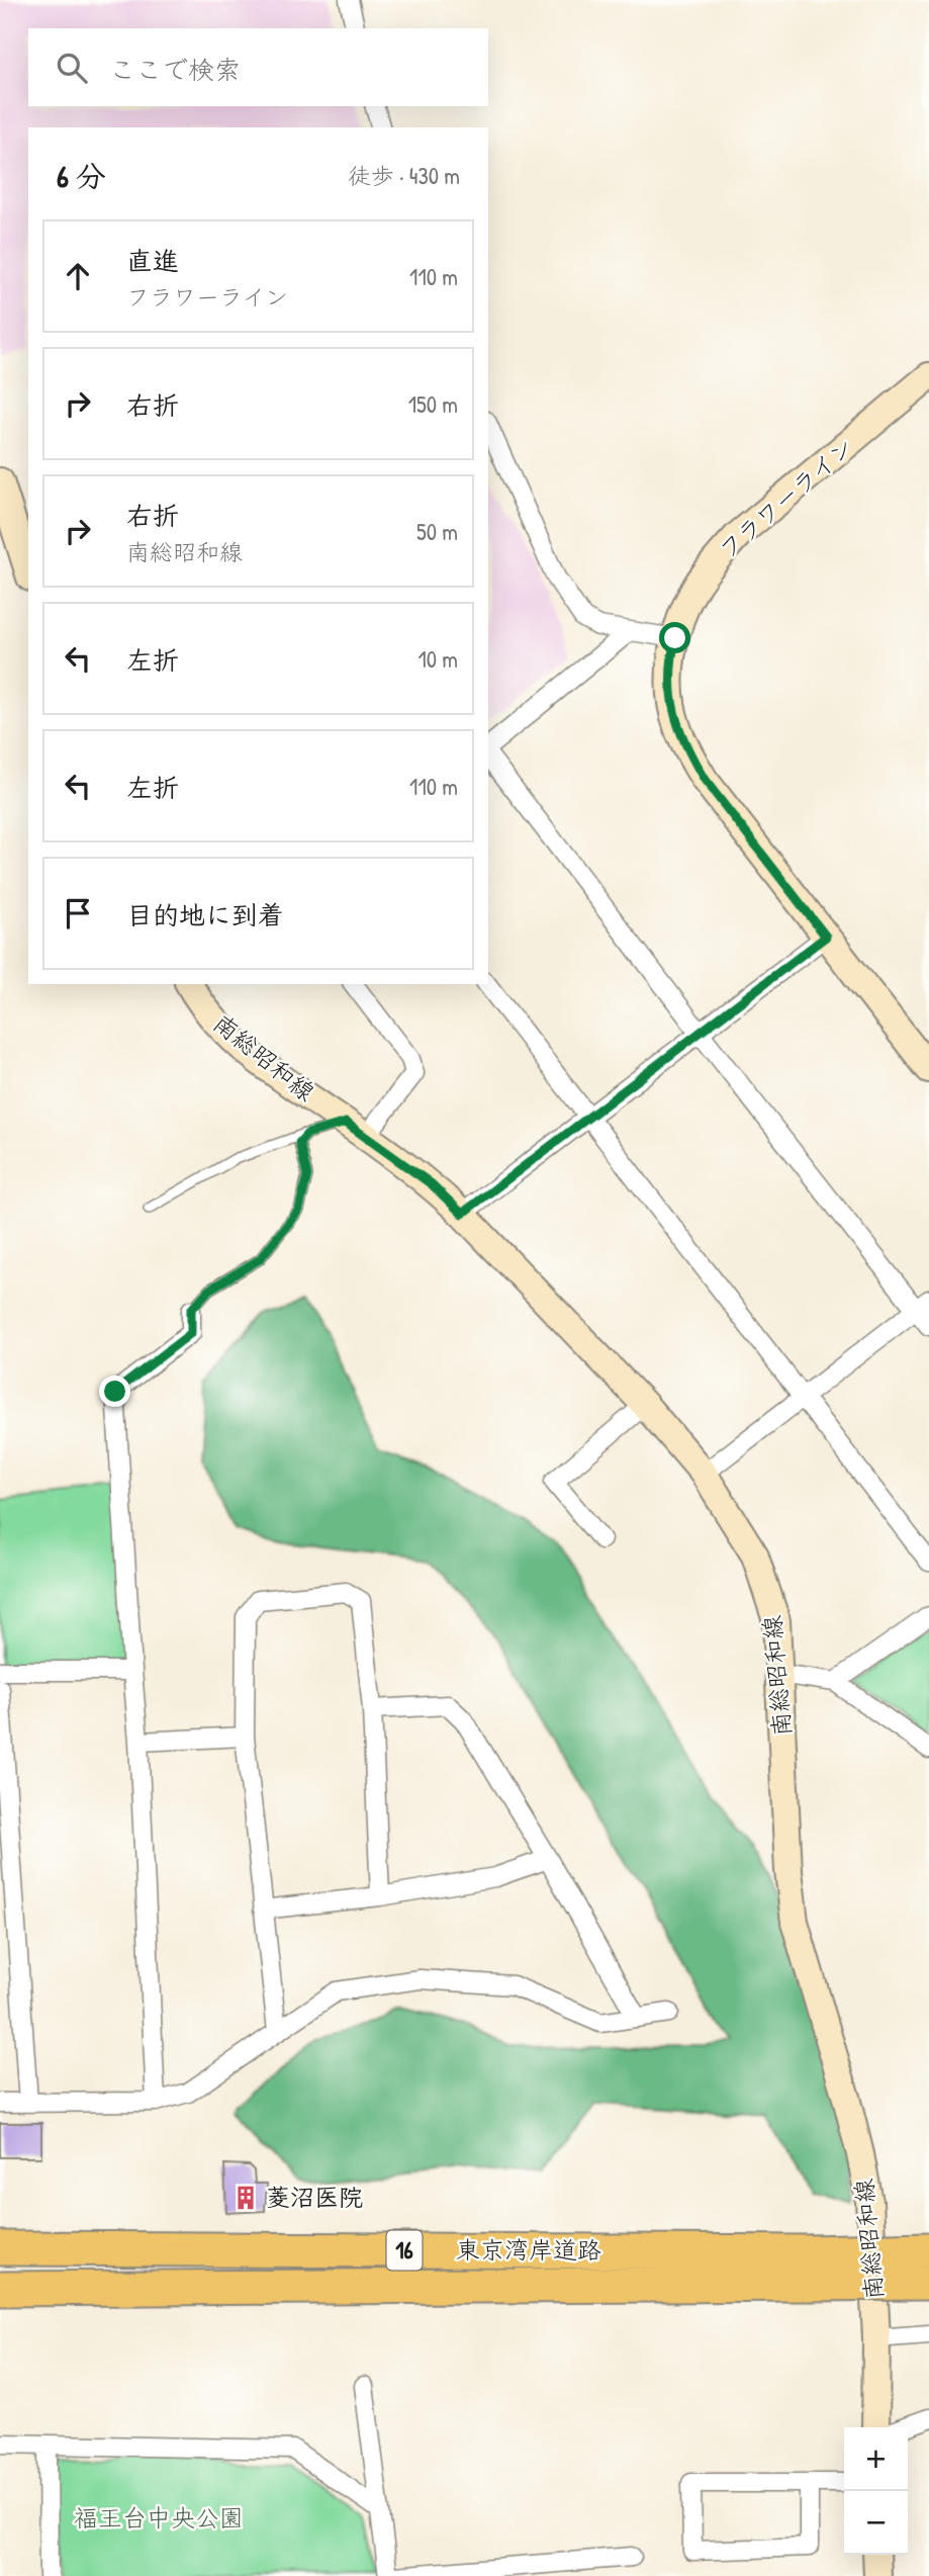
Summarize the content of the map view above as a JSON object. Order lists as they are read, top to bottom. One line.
{"streets":{"highway":["16","東京湾岸道路"],"main road":["フラワーライン","南総昭和線"]},"parks":["福王台中央公園"],"places":{"building":["菱沼医院"]},"page":{"search":"ここで検索","heading":["6 分","徒歩 · 430 m"],"list":[["直進","フラワーライン","110 m"],["右折","150 m"],["右折","南総昭和線","50 m"],["左折","10 m"],["左折","110 m"],"目的地に到着"],"map_buttons":["+","−"]}}
